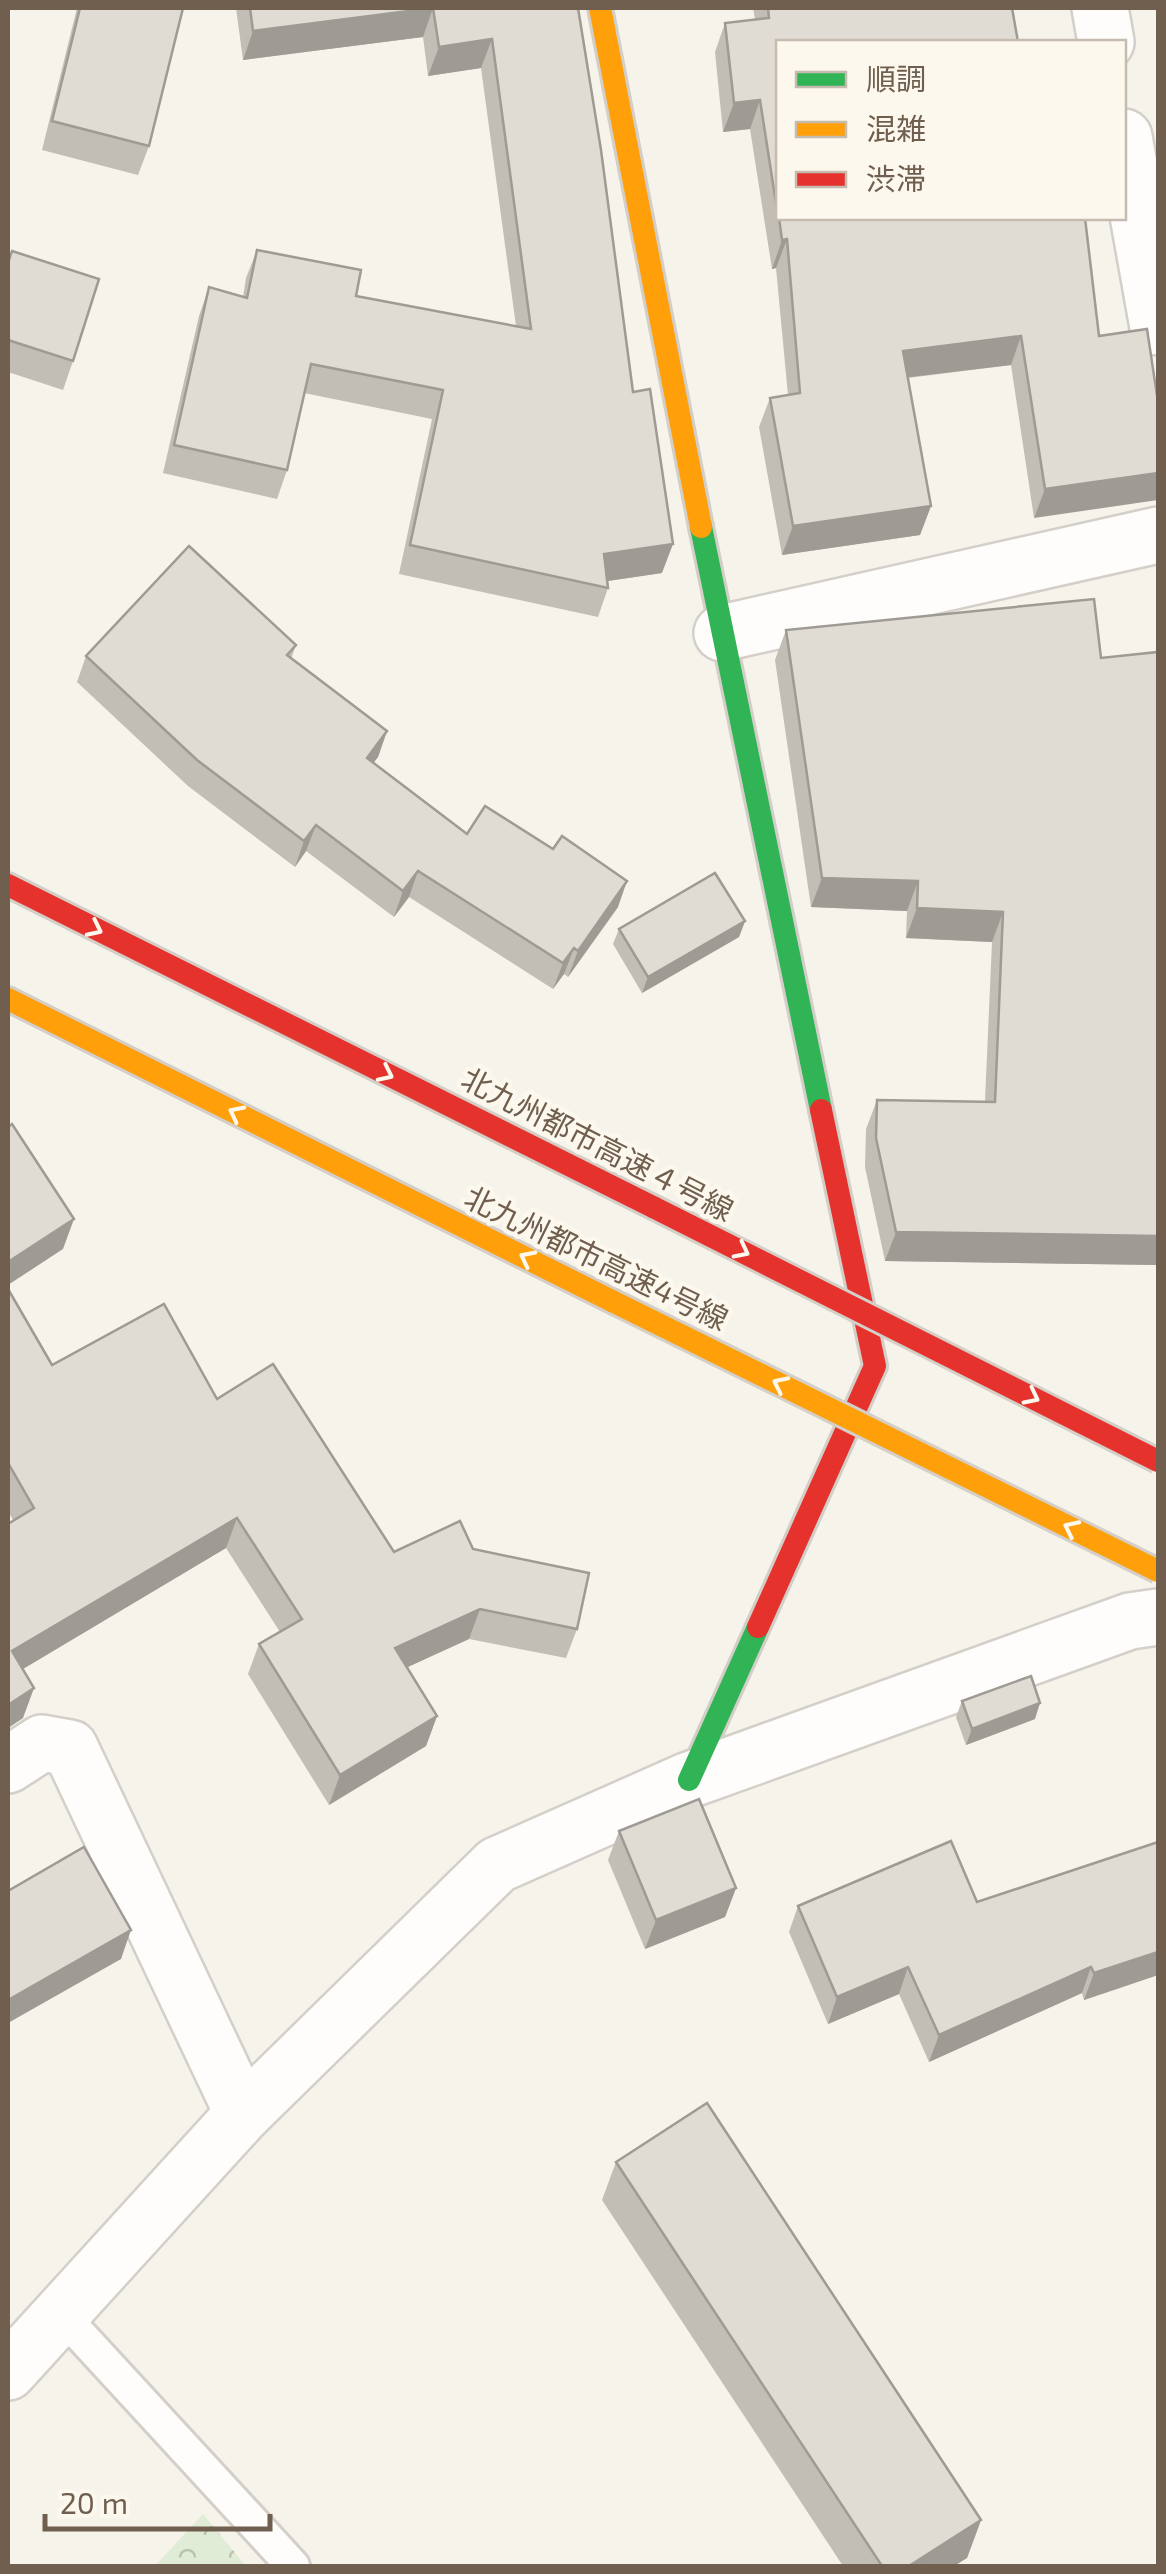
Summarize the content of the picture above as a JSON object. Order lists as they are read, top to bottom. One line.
{"streets":{"main road":["北九州都市高速４号線","北九州都市高速4号線"]},"one_way":["北九州都市高速４号線","北九州都市高速4号線"],"legend":["順調","混雑","渋滞"],"scale_bar":"20 m"}
